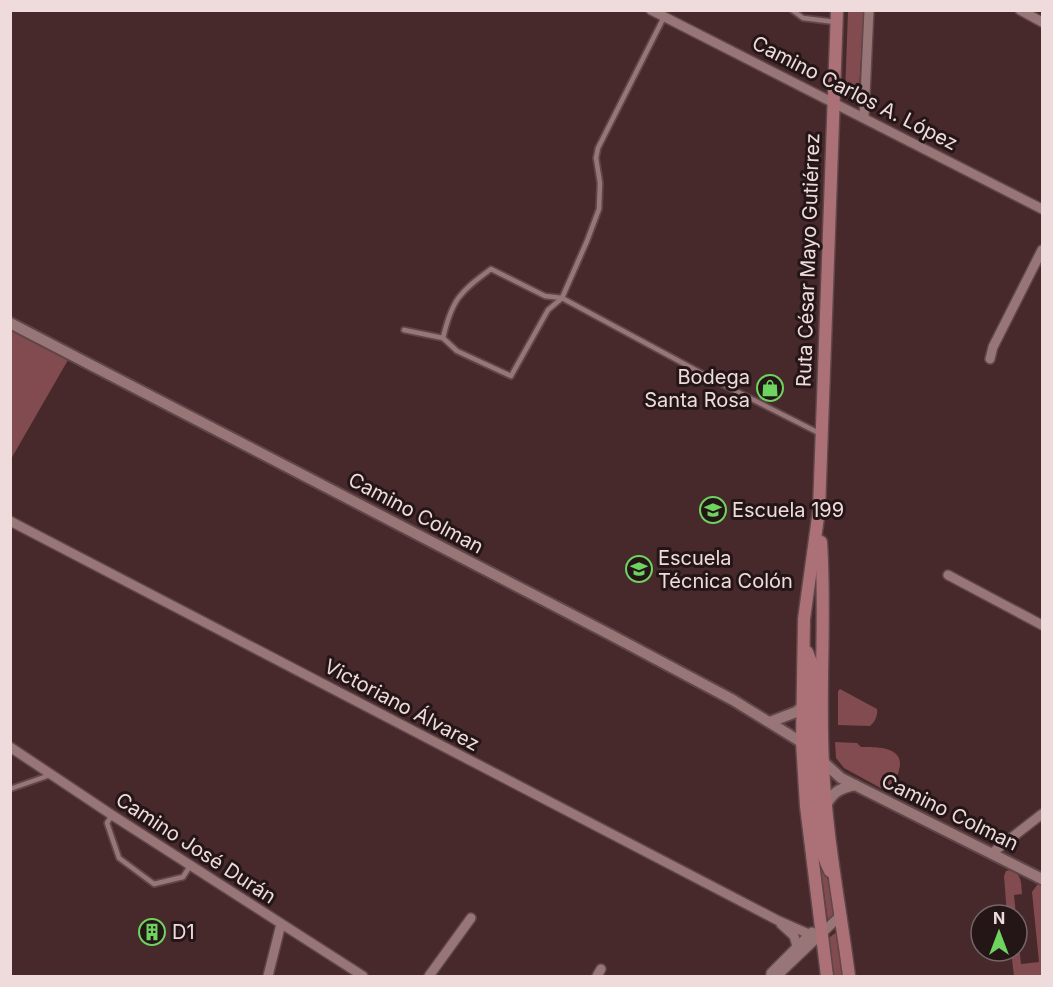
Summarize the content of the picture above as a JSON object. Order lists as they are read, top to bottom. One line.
{"streets":{"main road":["Ruta César Mayo Gutiérrez"],"street":["Camino Carlos A. López","Camino Colman","Victoriano Álvarez","Camino José Durán"]},"crossings":[["Camino Carlos A. López","Ruta César Mayo Gutiérrez"],["Ruta César Mayo Gutiérrez","Camino Colman"],["Ruta César Mayo Gutiérrez","Victoriano Álvarez"]],"places":{"shop":["Bodega Santa Rosa"],"school or university":["Escuela 199","Escuela Técnica Colón"],"building":["D1"]},"north":"top"}
